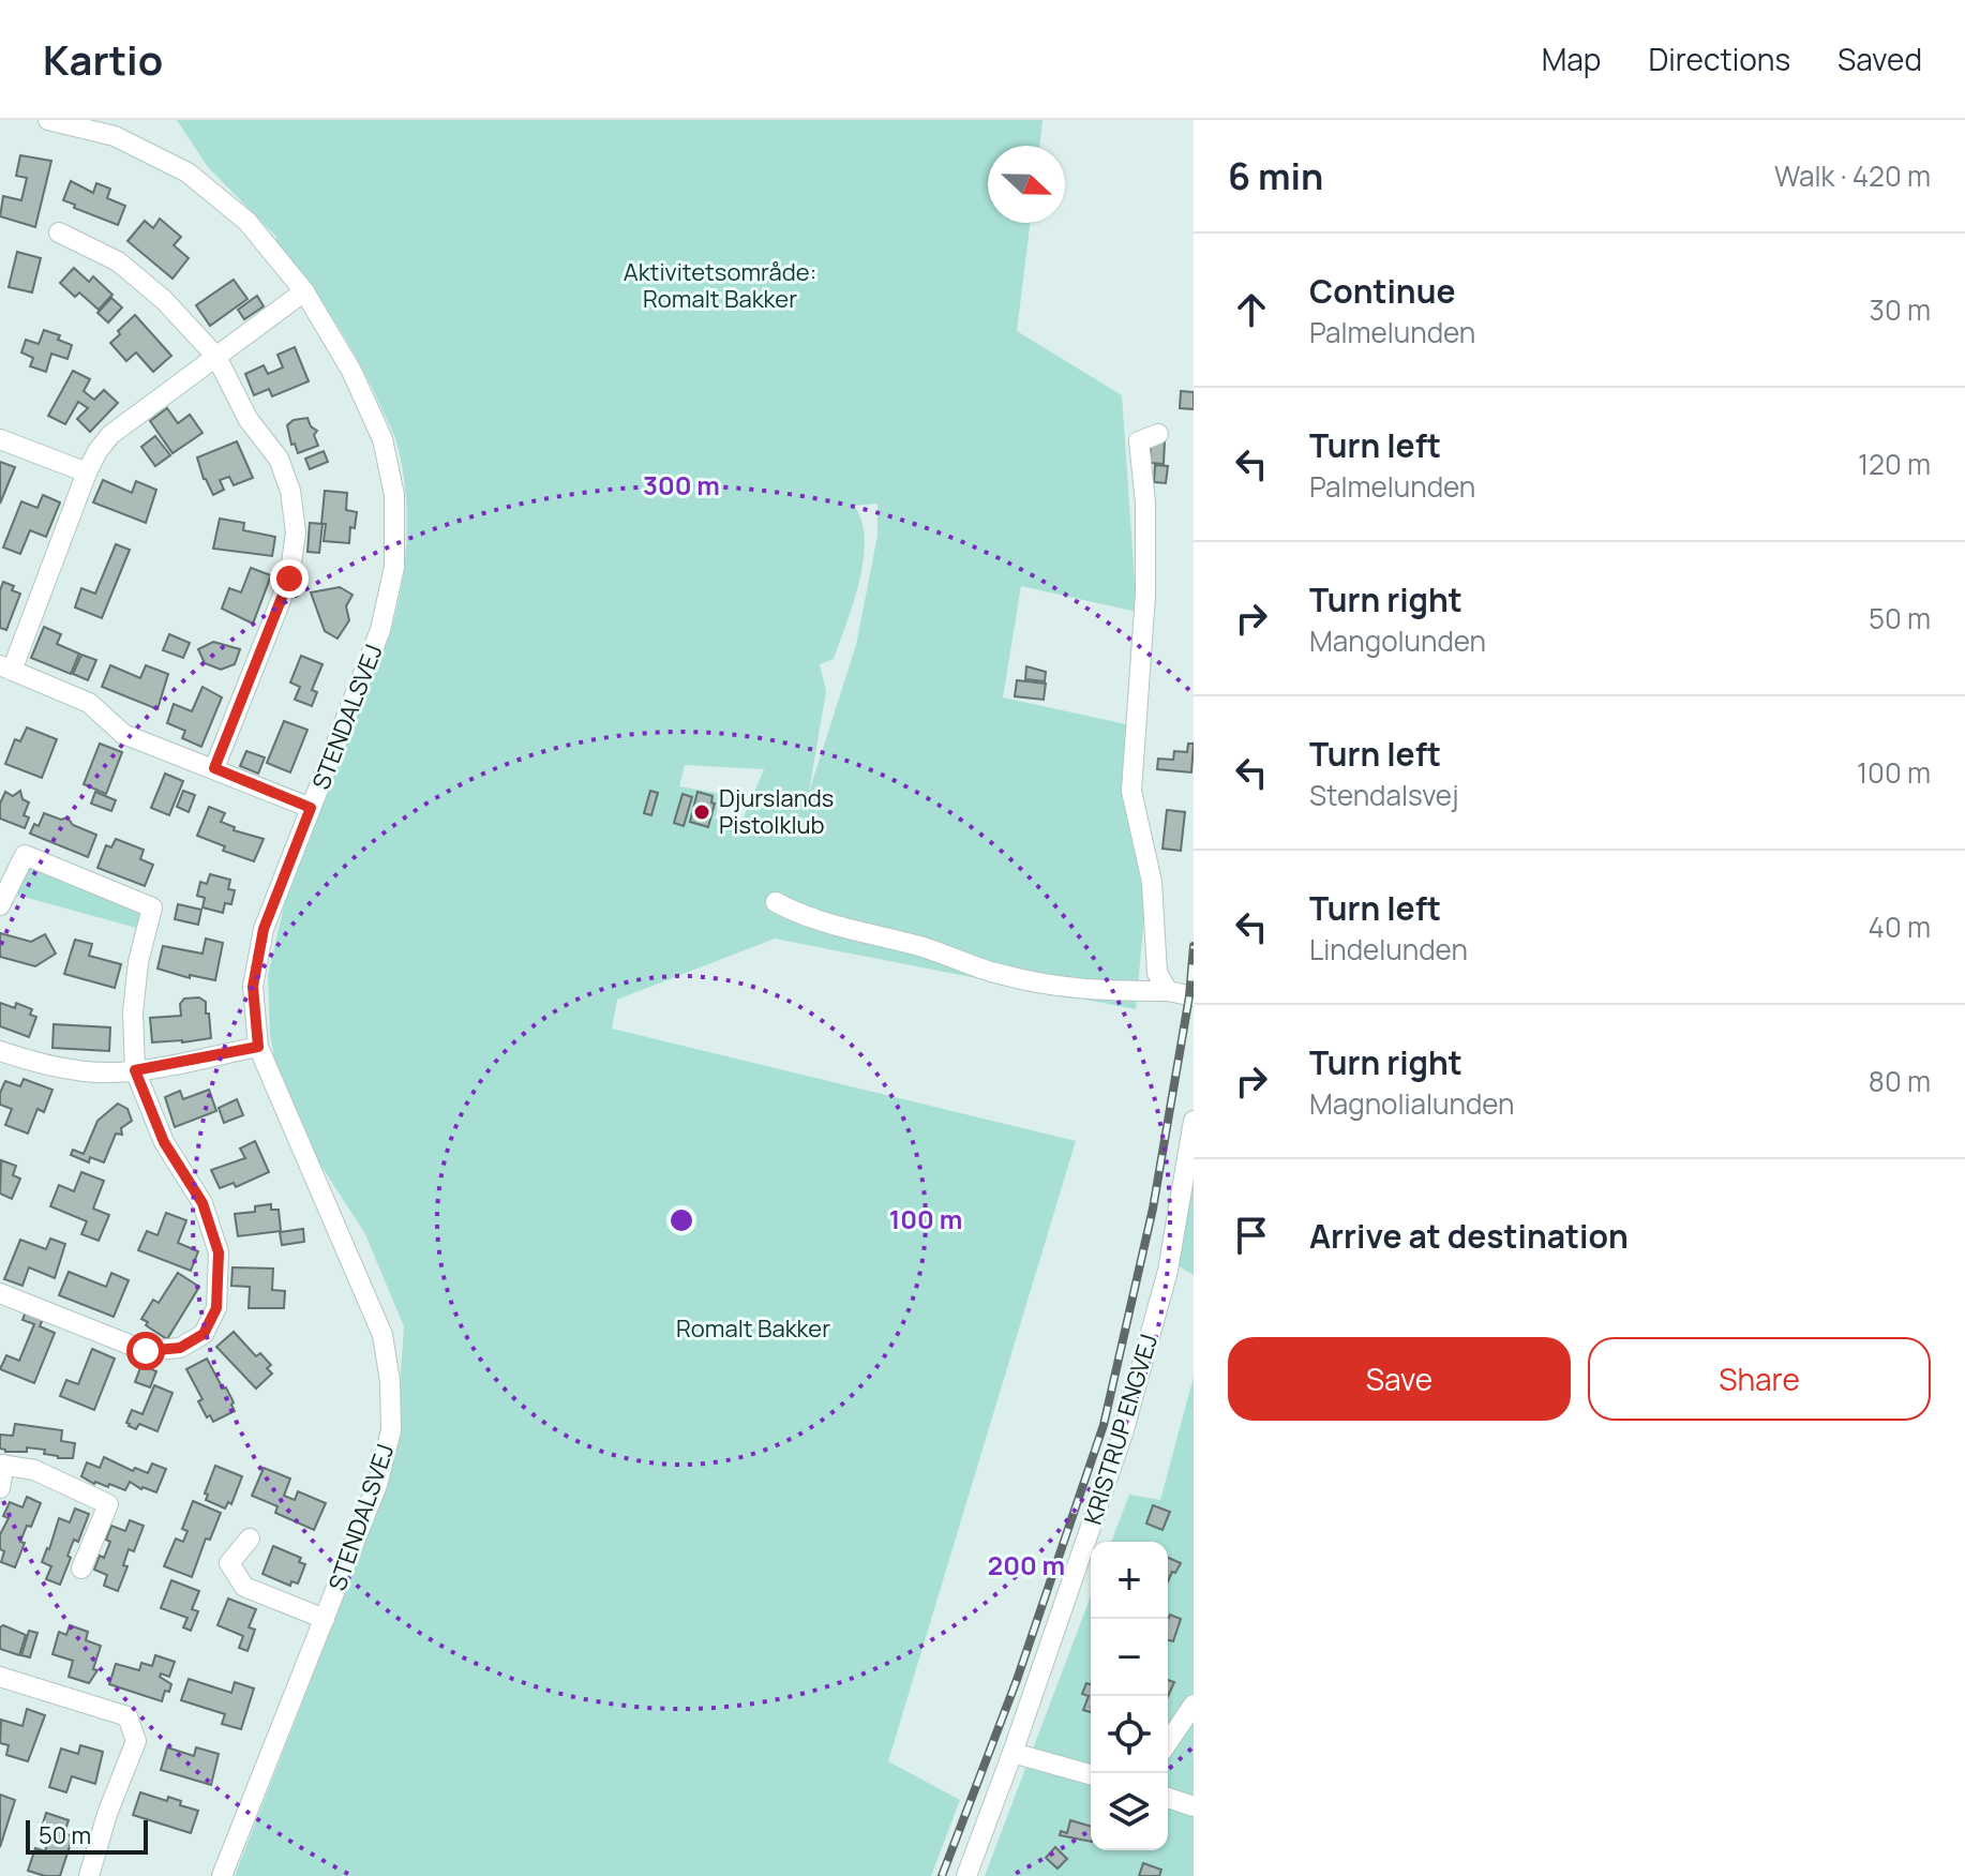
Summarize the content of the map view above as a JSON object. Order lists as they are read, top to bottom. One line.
{"streets":{"street":["STENDALSVEJ","KRISTRUP ENGVEJ"]},"parks":["Aktivitetsområde: Romalt Bakker","Romalt Bakker"],"places":["Djurslands Pistolklub"],"scale_bar":"50 m","north":"right","page":{"header":"Kartio","nav":["Map","Directions","Saved"],"heading":["6 min","Walk · 420 m"],"list":[["Continue","Palmelunden","30 m"],["Turn left","Palmelunden","120 m"],["Turn right","Mangolunden","50 m"],["Turn left","Stendalsvej","100 m"],["Turn left","Lindelunden","40 m"],["Turn right","Magnolialunden","80 m"],"Arrive at destination"],"buttons":["Save","Share"],"map_buttons":["+","−"],"scale":"50 m"},"rings":["300 m","100 m","200 m"]}
